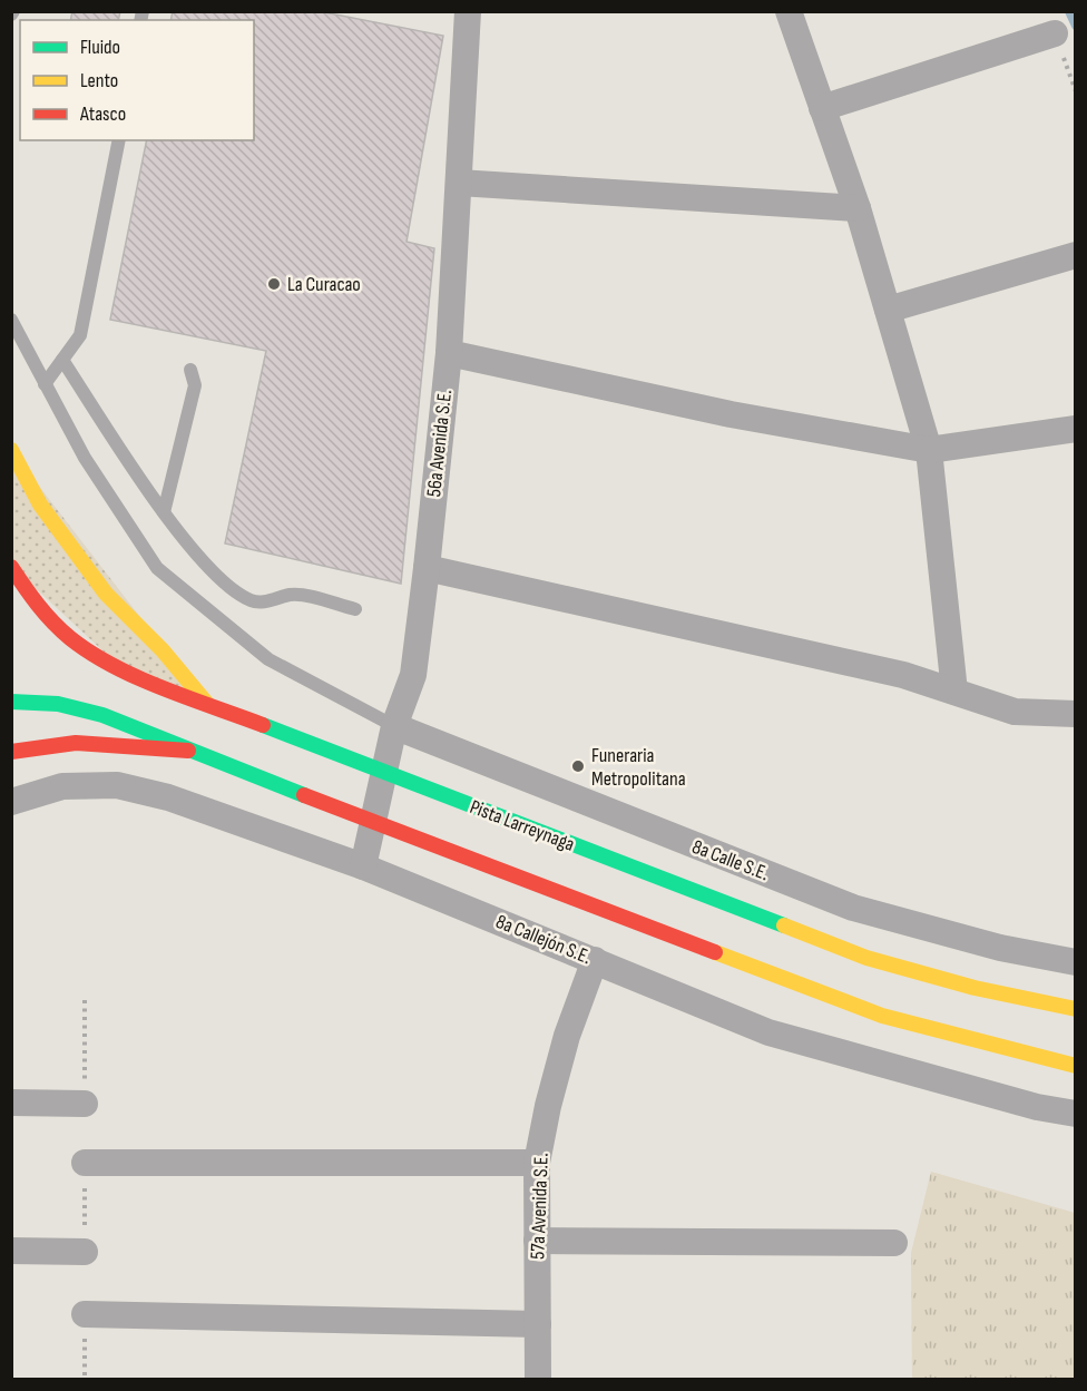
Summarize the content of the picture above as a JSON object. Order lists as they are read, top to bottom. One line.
{"streets":{"main road":["Pista Larreynaga"],"street":["56a Avenida S.E.","8a Calle S.E.","8a Callejón S.E.","57a Avenida S.E."]},"crossings":[["56a Avenida S.E.","Pista Larreynaga"],["56a Avenida S.E.","8a Calle S.E."],["56a Avenida S.E.","8a Callejón S.E."],["8a Callejón S.E.","57a Avenida S.E."]],"places":["La Curacao","Funeraria Metropolitana"],"legend":["Fluido","Lento","Atasco"]}
